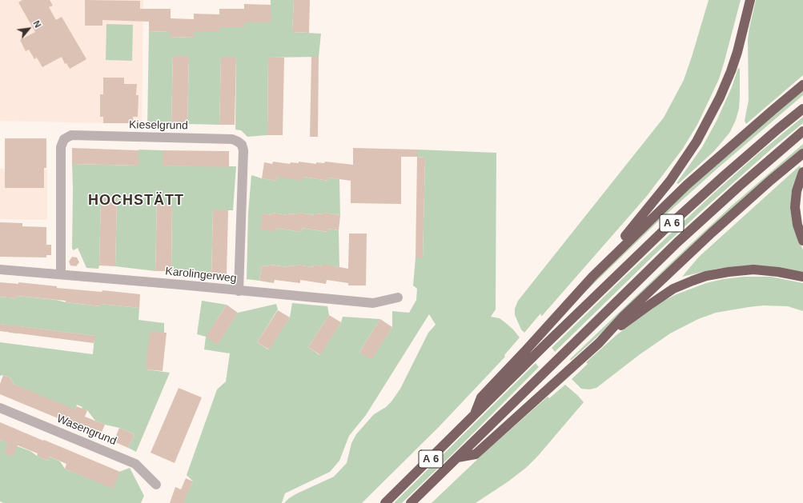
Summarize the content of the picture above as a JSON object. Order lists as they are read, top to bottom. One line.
{"streets":{"highway":["A 6"],"street":["Kieselgrund","Karolingerweg","Wasengrund"]},"crossings":[["Kieselgrund","Karolingerweg"]],"districts":["HOCHSTÄTT"],"north":"top right"}
